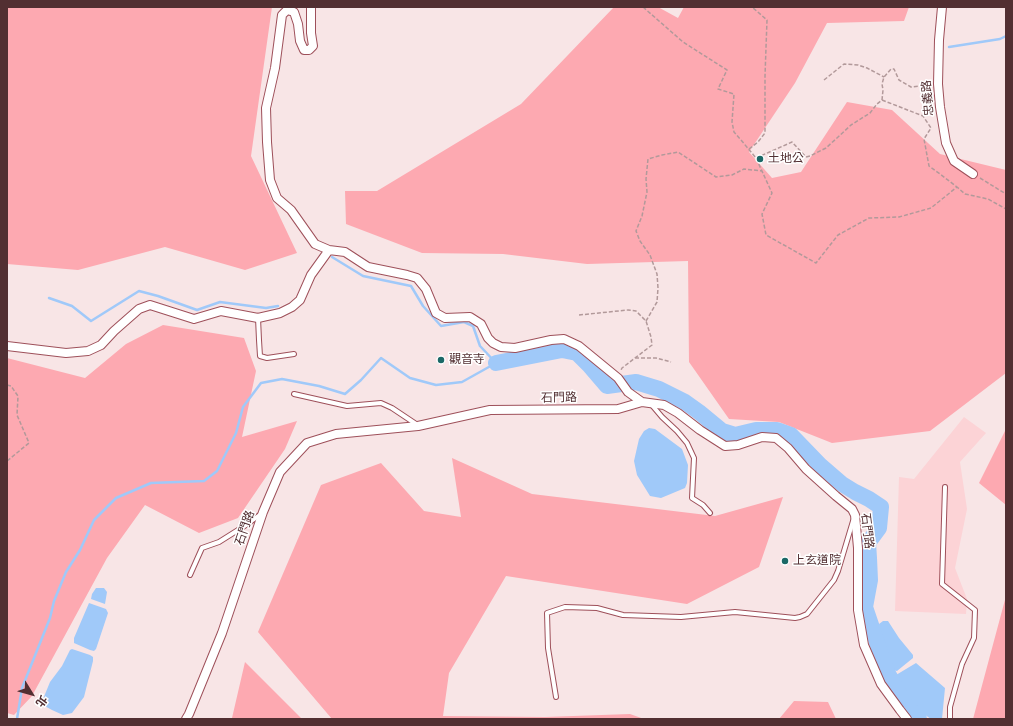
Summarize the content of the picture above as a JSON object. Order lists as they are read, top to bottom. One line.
{"streets":{"street":["忠義路","石門路"]},"places":["土地公","觀音寺","上玄道院"],"north":"bottom right"}
